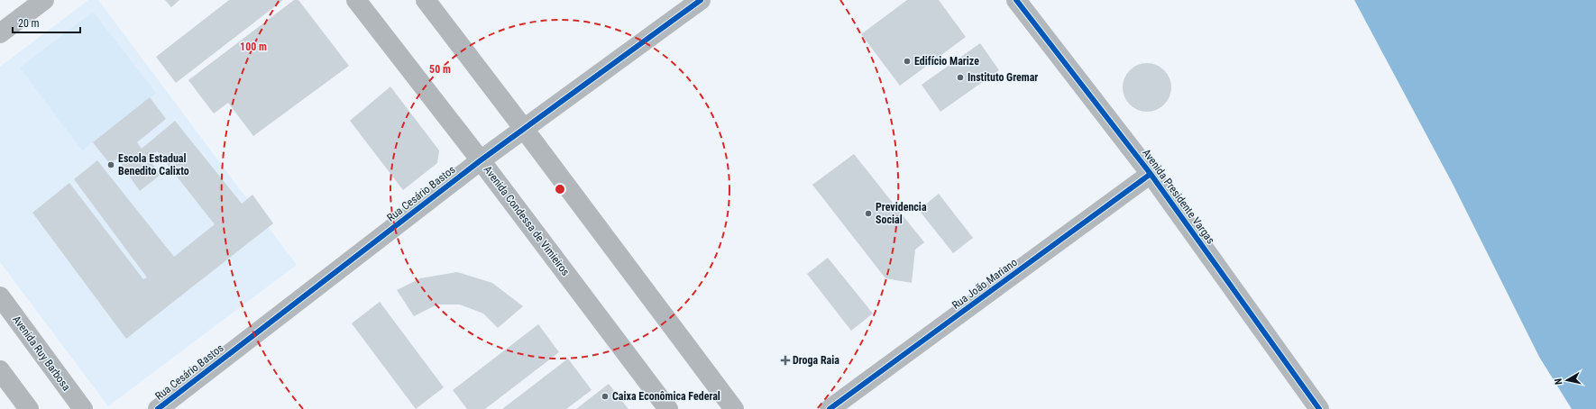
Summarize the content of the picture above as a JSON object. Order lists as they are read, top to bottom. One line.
{"streets":{"main road":["Avenida Condessa de Vimieiros","Avenida Ruy Barbosa"],"street":["Rua Cesário Bastos","Avenida Presidente Vargas","Rua João Mariano"]},"crossings":[["Rua Cesário Bastos","Avenida Condessa de Vimieiros"],["Avenida Presidente Vargas","Rua João Mariano"]],"places":{"other":["Edifício Marize","Instituto Gremar","Escola Estadual Benedito Calixto","Previdencia Social","Caixa Econômica Federal"],"health":["Droga Raia"]},"scale_bar":"20 m","north":"left","rings":["100 m","50 m"]}
